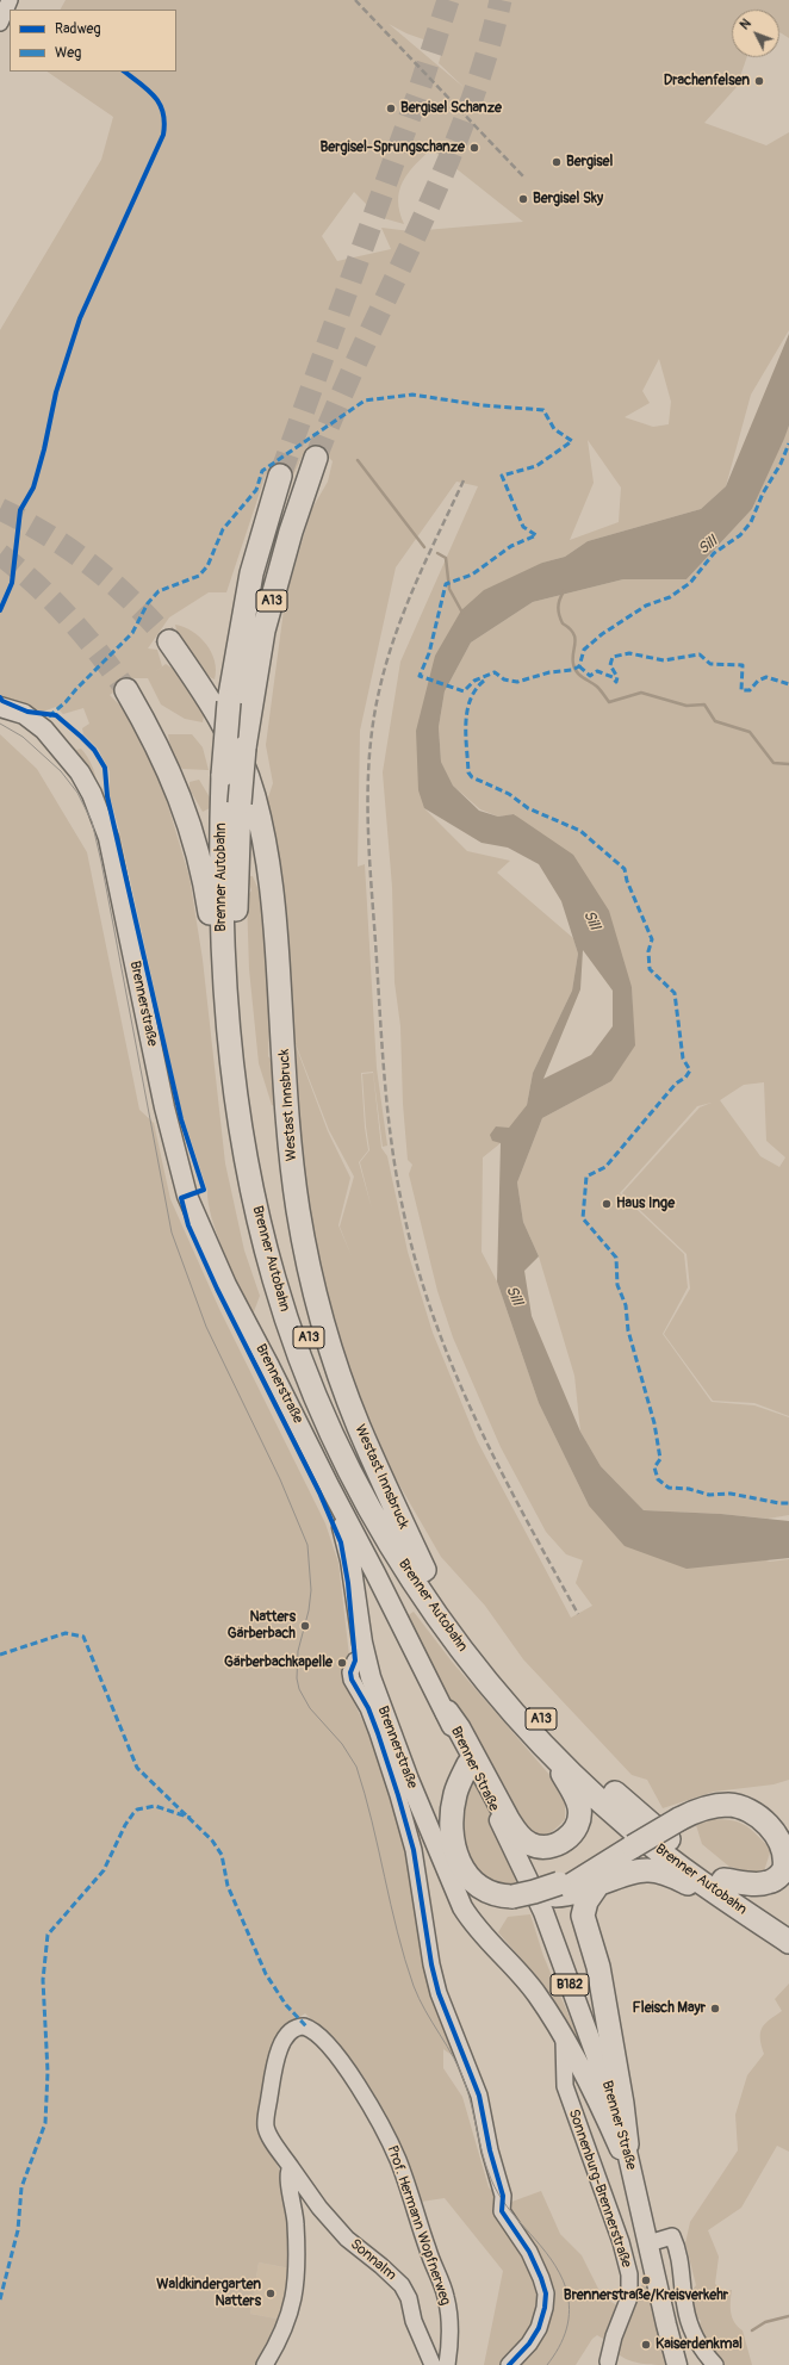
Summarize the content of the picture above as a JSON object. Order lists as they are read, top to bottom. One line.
{"streets":{"highway":["A13","Brenner Autobahn","Westast Innsbruck"],"main road":["Brennerstraße","Brenner Straße","B182"],"street":["Sonnenburg-Brennerstraße","Prof. Hermann Wopfnerweg","Sonnalm"]},"crossings":[["A13","Brenner Autobahn"],["Brenner Autobahn","Westast Innsbruck"],["Brennerstraße","Brenner Straße"],["Brennerstraße","B182"],["Brenner Straße","B182"],["Brenner Straße","Sonnenburg-Brennerstraße"],["Prof. Hermann Wopfnerweg","Sonnalm"]],"water":["Sill"],"places":["Drachenfelsen","Bergisel Schanze","Bergisel-Sprungschanze","Bergisel","Bergisel Sky","Haus Inge","Natters Gärberbach","Gärberbachkapelle","Fleisch Mayr","Brennerstraße/Kreisverkehr","Waldkindergarten Natters","Kaiserdenkmal"],"legend":["Radweg","Weg"],"north":"top left"}
